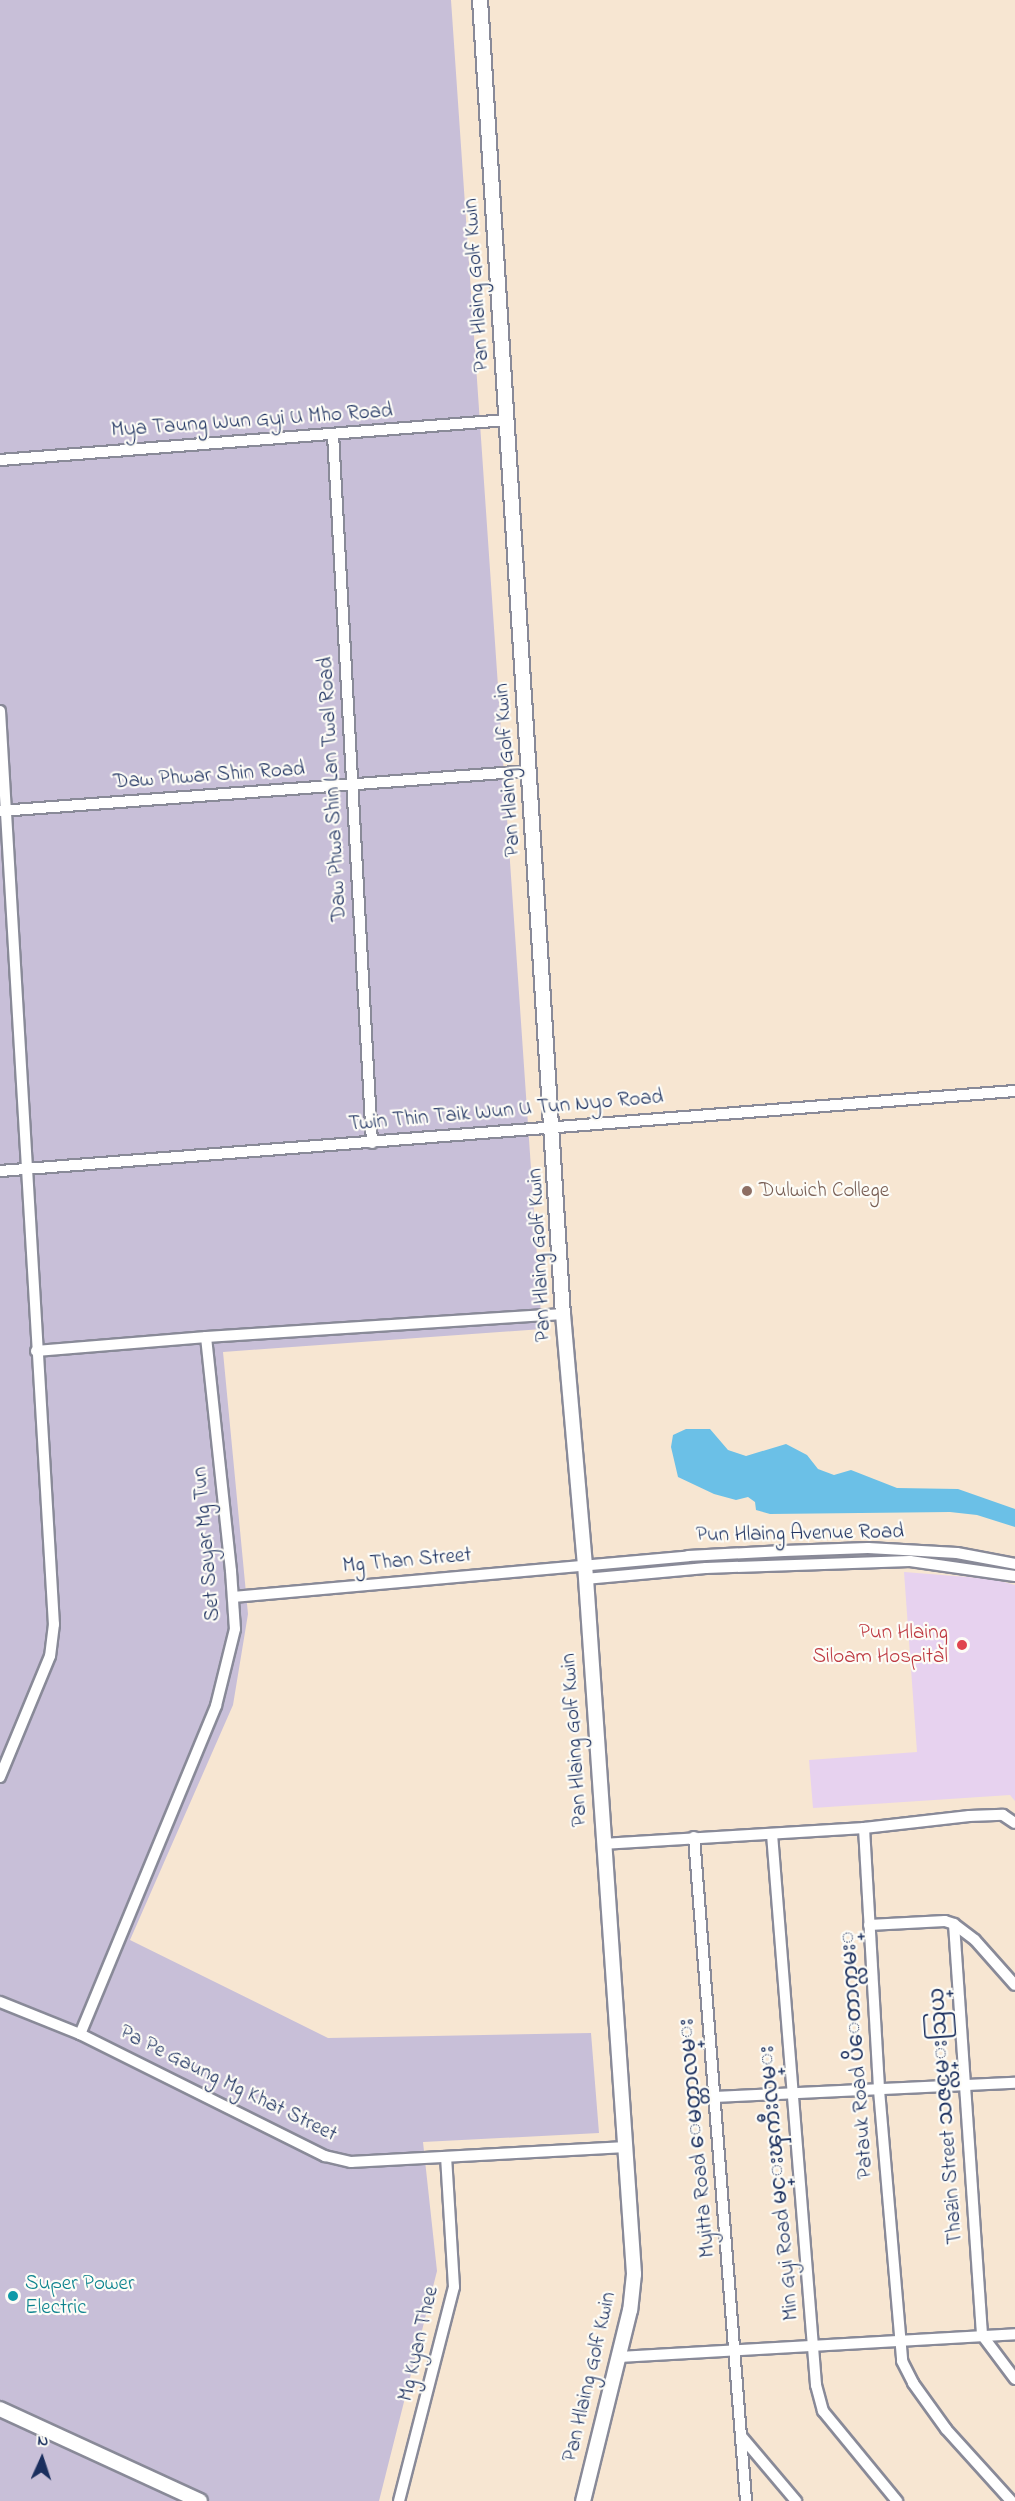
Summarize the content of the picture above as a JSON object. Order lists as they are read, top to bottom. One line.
{"streets":{"street":["Pan Hlaing Golf Kwin","Mya Taung Wun Gyi U Mho Road","Daw Phwar Shin Road","Daw Phwa Shin Lan Twal Road","Twin Thin Taik Wun U Tun Nyo Road","Pun Hlaing Avenue Road","Set Sayar Mg Tun","Mg Than Street","Patauk Road ပိေတာက္လမး္","Pa Pe Gaung Mg Khat Street","Thazin Street သဇင္လမ္းသြယ္","Myitta Road ေမတ္တာလမ္း","Min Gyi Road မင္းၾကီးလမ္း","Mg Kyan Thee"]},"crossings":[["Pan Hlaing Golf Kwin","Mya Taung Wun Gyi U Mho Road"],["Pan Hlaing Golf Kwin","Daw Phwar Shin Road"],["Pan Hlaing Golf Kwin","Twin Thin Taik Wun U Tun Nyo Road"],["Pan Hlaing Golf Kwin","Pun Hlaing Avenue Road"],["Pan Hlaing Golf Kwin","Mg Than Street"],["Pan Hlaing Golf Kwin","Pa Pe Gaung Mg Khat Street"],["Mya Taung Wun Gyi U Mho Road","Daw Phwa Shin Lan Twal Road"],["Daw Phwar Shin Road","Daw Phwa Shin Lan Twal Road"],["Daw Phwa Shin Lan Twal Road","Twin Thin Taik Wun U Tun Nyo Road"],["Pun Hlaing Avenue Road","Mg Than Street"],["Set Sayar Mg Tun","Mg Than Street"],["Set Sayar Mg Tun","Pa Pe Gaung Mg Khat Street"],["Pa Pe Gaung Mg Khat Street","Mg Kyan Thee"]],"places":["Dulwich College","Pun Hlaing Siloam Hospital","Super Power Electric"],"north":"top"}
